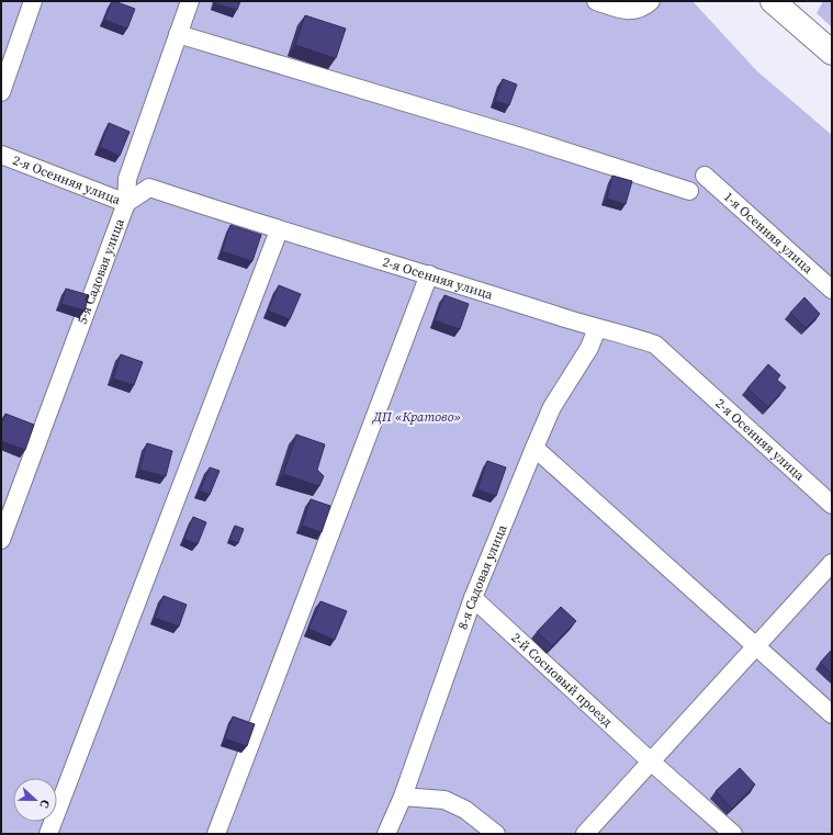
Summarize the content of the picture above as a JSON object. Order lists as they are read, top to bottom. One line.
{"streets":{"street":["2-я Осенняя улица","1-я Осенняя улица","5-я Садовая улица","8-я Садовая улица","2-й Сосновый проезд"]},"crossings":[["2-я Осенняя улица","5-я Садовая улица"],["2-я Осенняя улица","8-я Садовая улица"],["8-я Садовая улица","2-й Сосновый проезд"]],"parks":["ДП «Кратово»"],"north":"right"}
